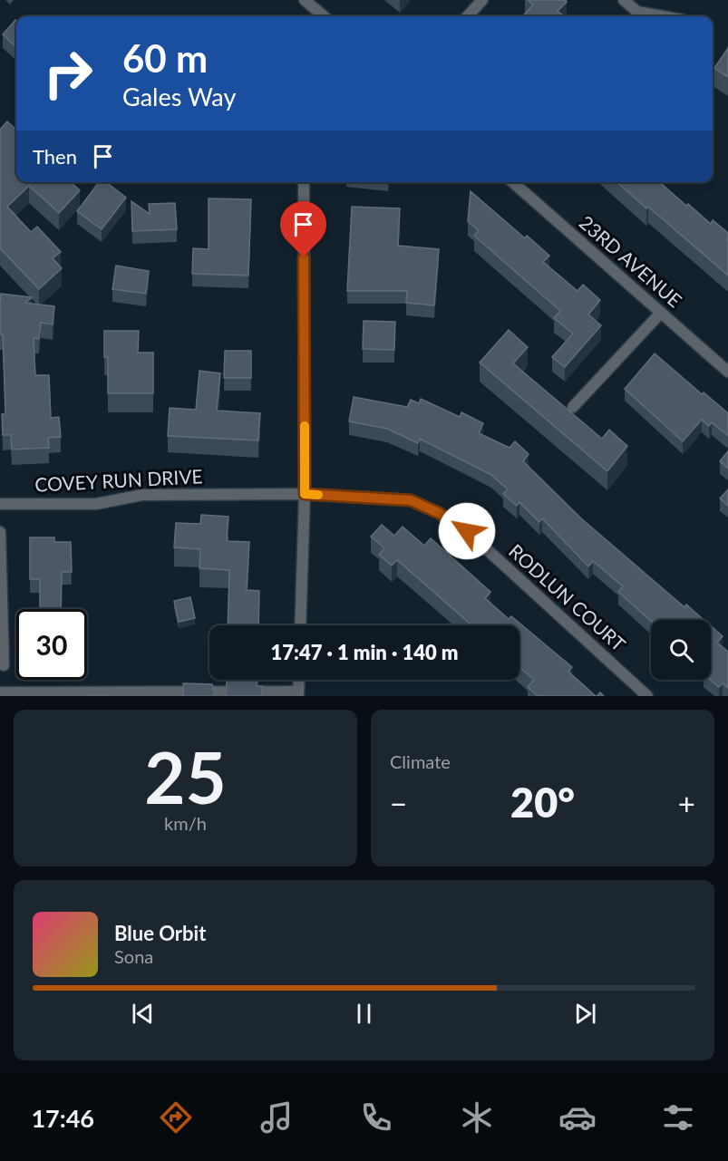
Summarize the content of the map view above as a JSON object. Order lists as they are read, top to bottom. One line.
{"streets":{"street":["23RD AVENUE","COVEY RUN DRIVE","RODLUN COURT"]},"crossings":[["COVEY RUN DRIVE","RODLUN COURT"]],"page":{"turn":["60 m","Gales Way"],"then":"Then","limit":"30","trip":"17:47 · 1 min · 140 m","tile":[["25","km/h"],"Climate"],"heat":["−","20°","+"],"song":["Blue Orbit","Sona"],"tabs":"17:46"}}
